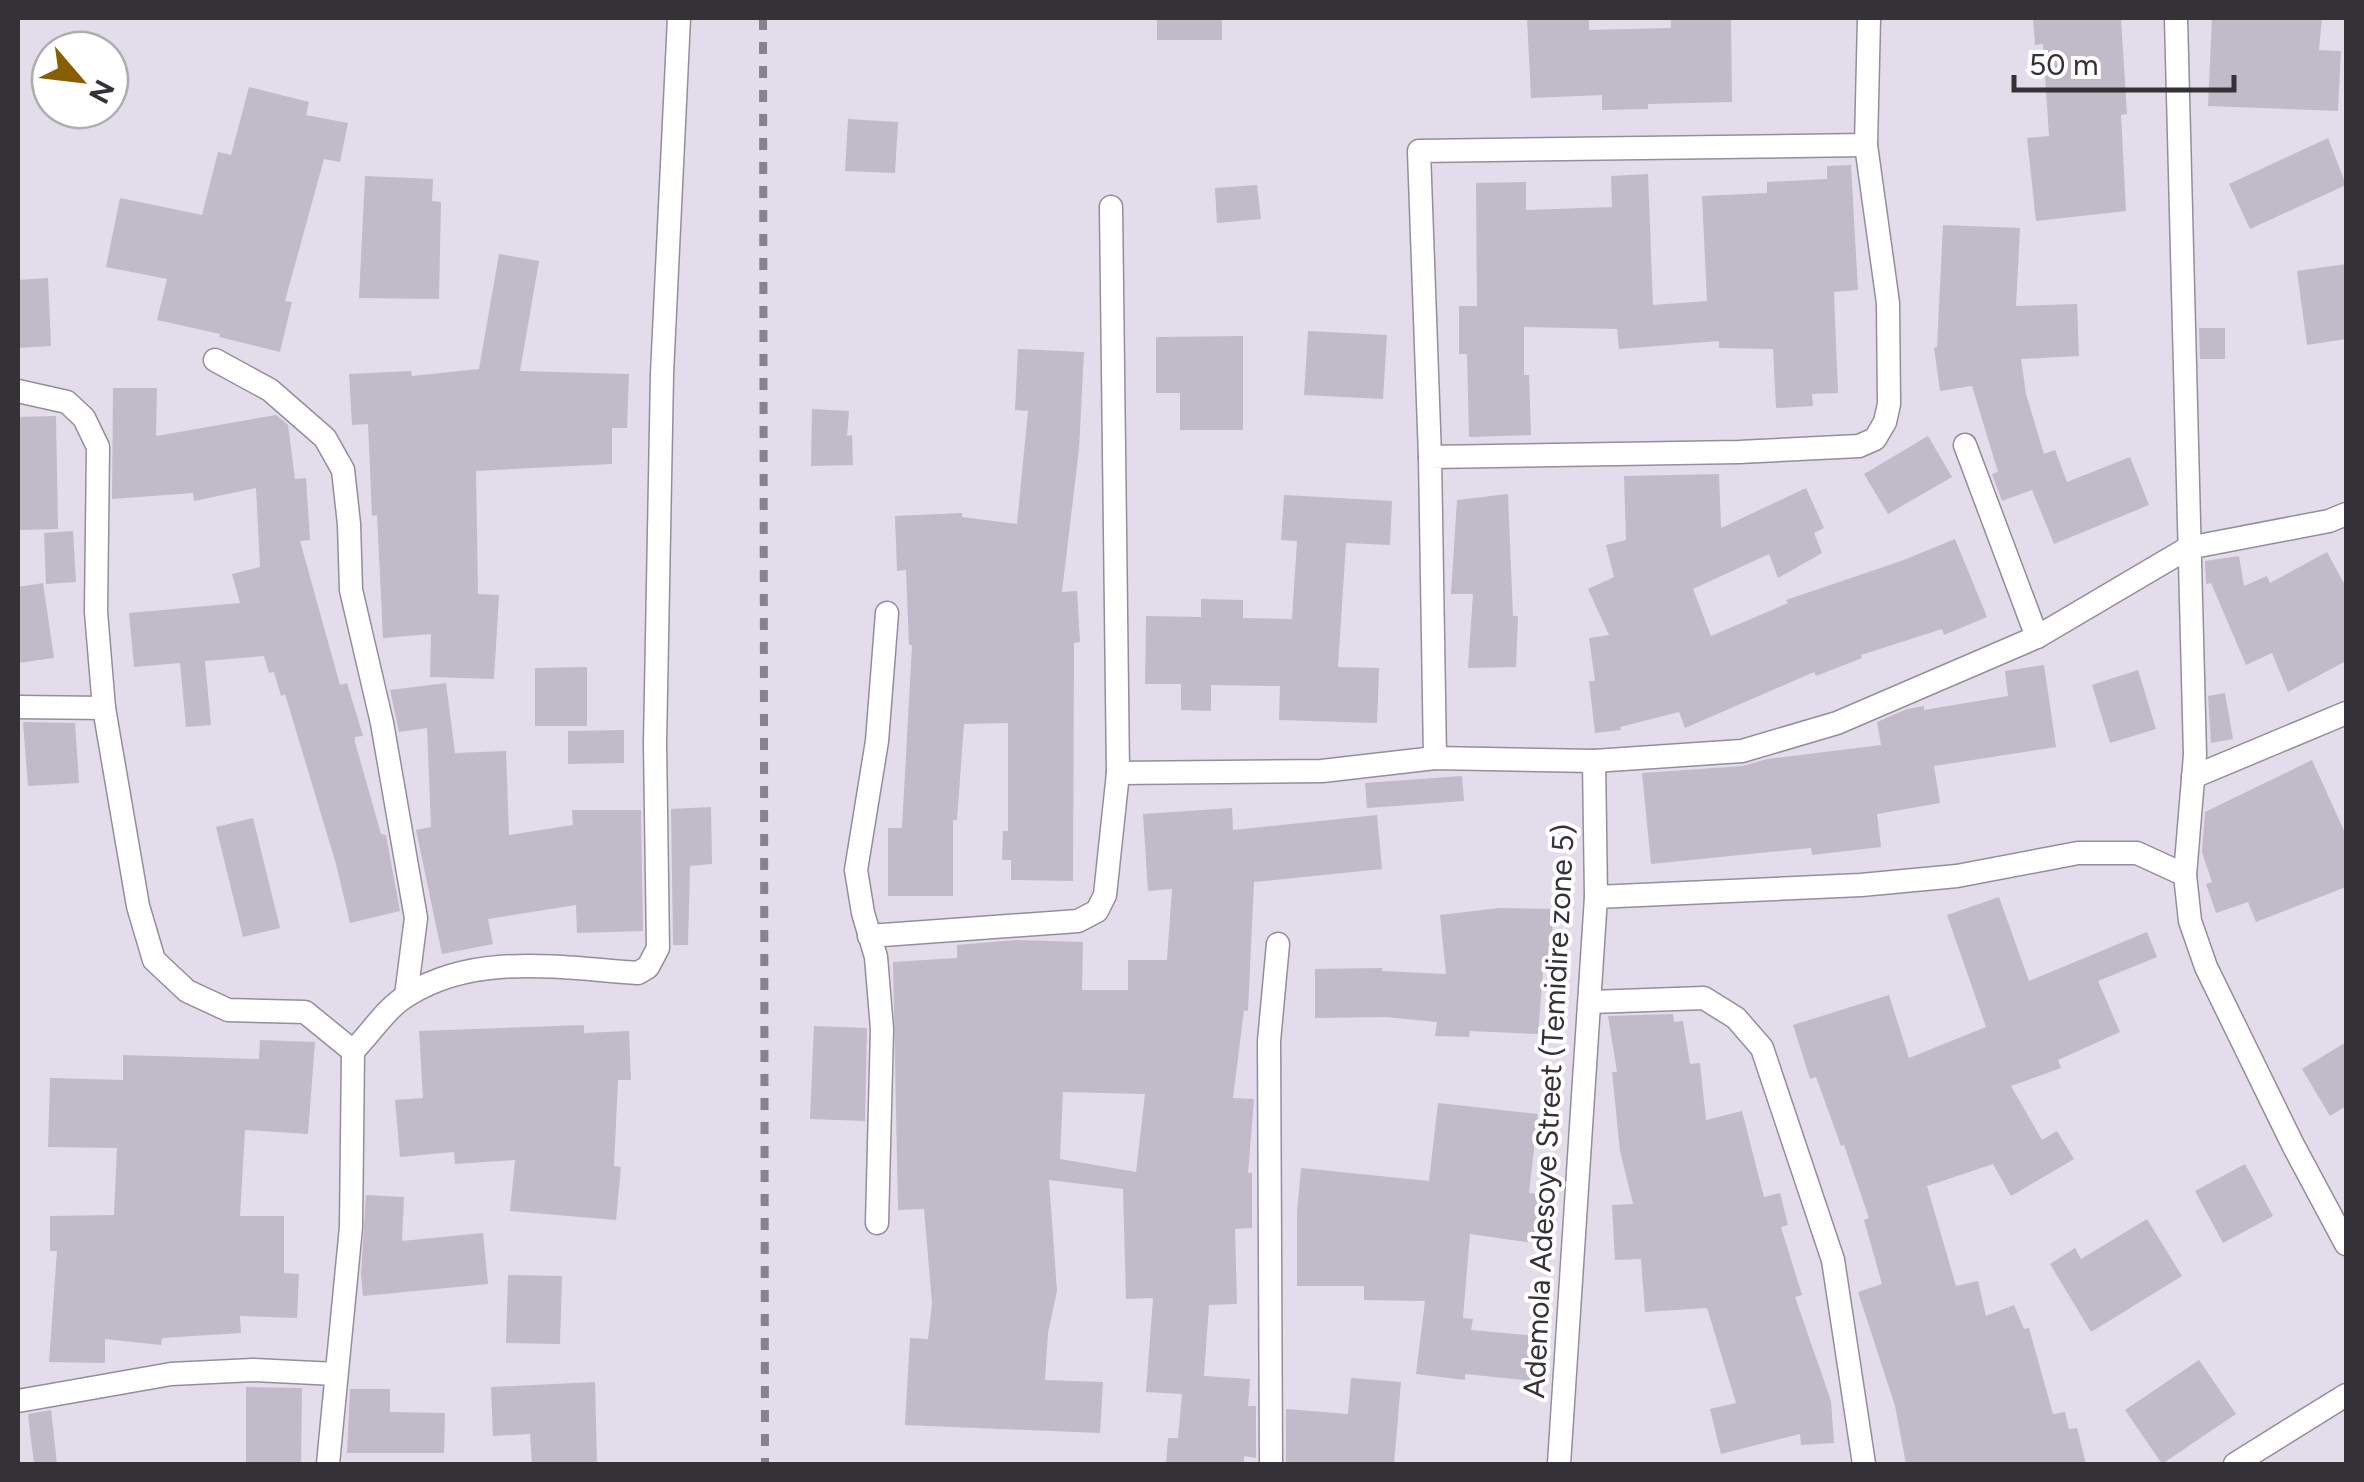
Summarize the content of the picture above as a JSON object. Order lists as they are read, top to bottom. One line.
{"streets":{"street":["Ademola Adesoye Street (Temidire zone 5)"]},"scale_bar":"50 m","north":"bottom right"}
